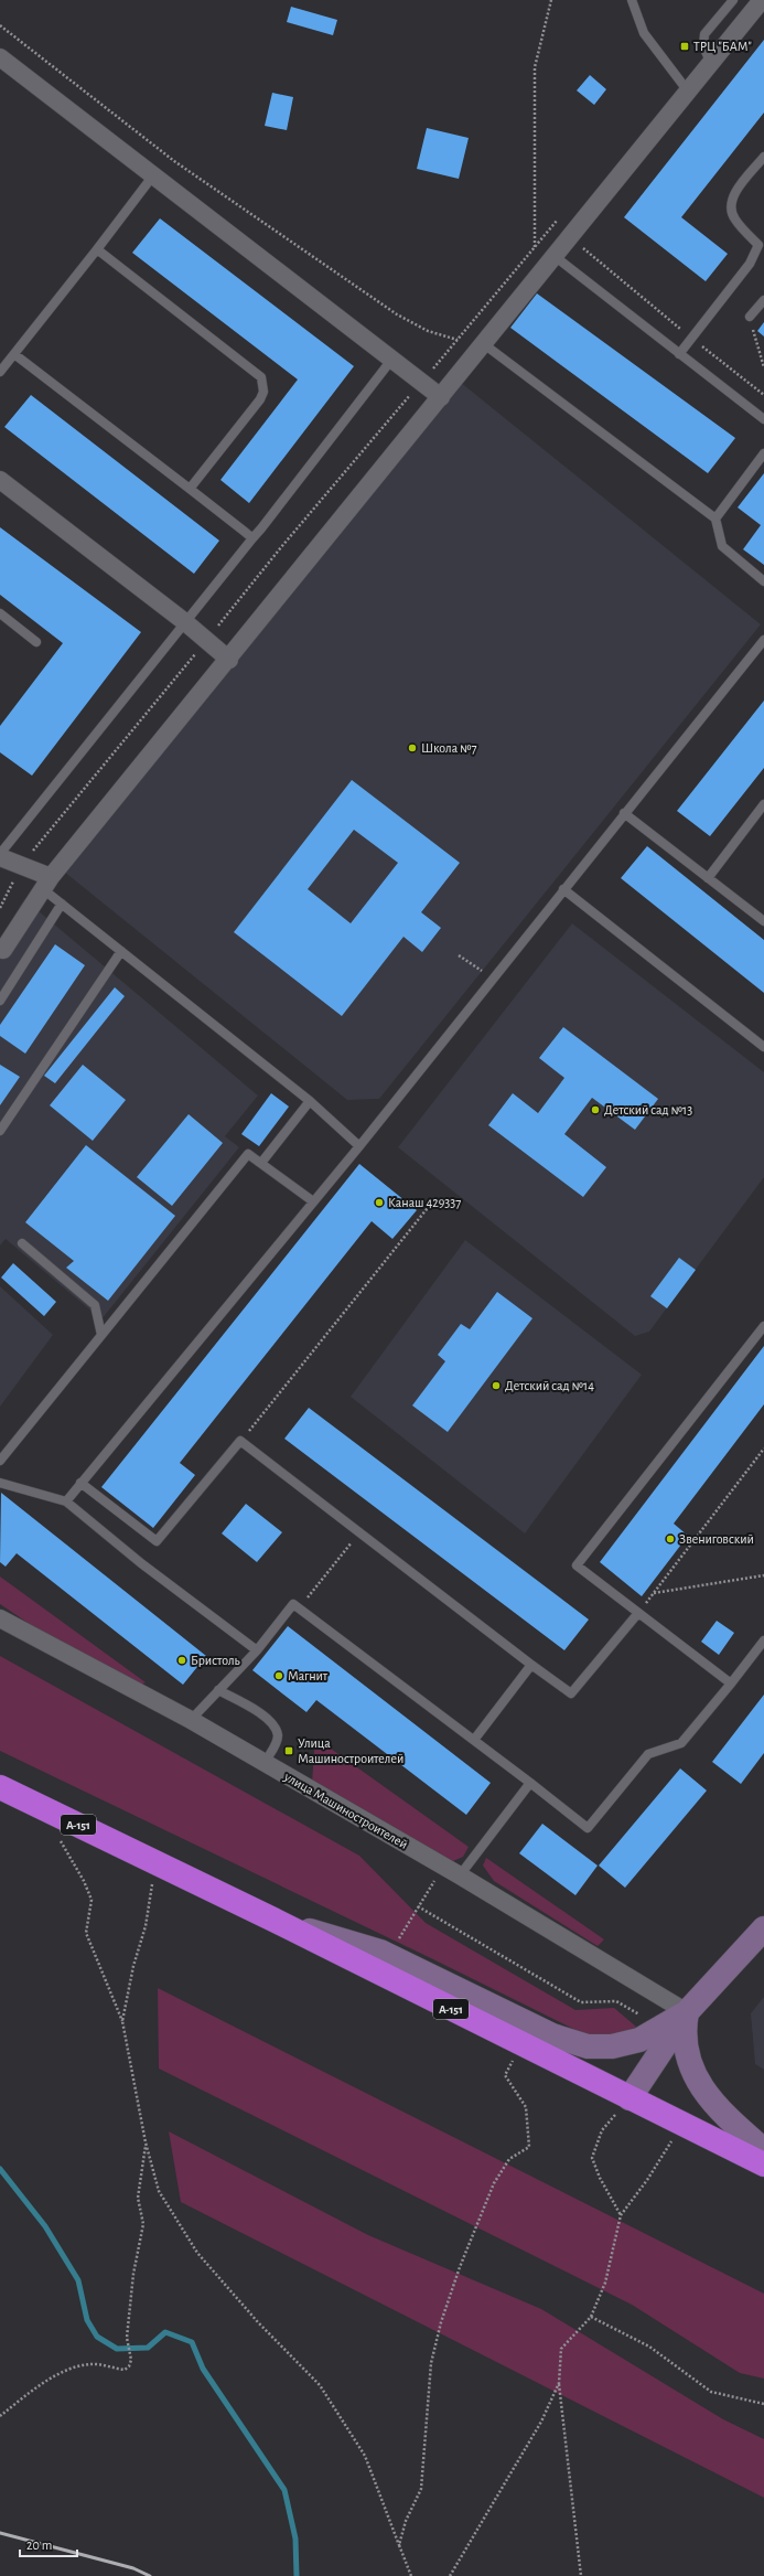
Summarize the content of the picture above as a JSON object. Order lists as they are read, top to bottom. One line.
{"streets":{"highway":["А-151"],"street":["улица Машиностроителей"]},"places":{"transit":["ТРЦ \"БАМ\"","Улица Машиностроителей"],"other":["Школа №7","Детский сад №13","Канаш 429337","Детский сад №14","Звениговский","Бристоль","Магнит"]},"scale_bar":"20 m"}
